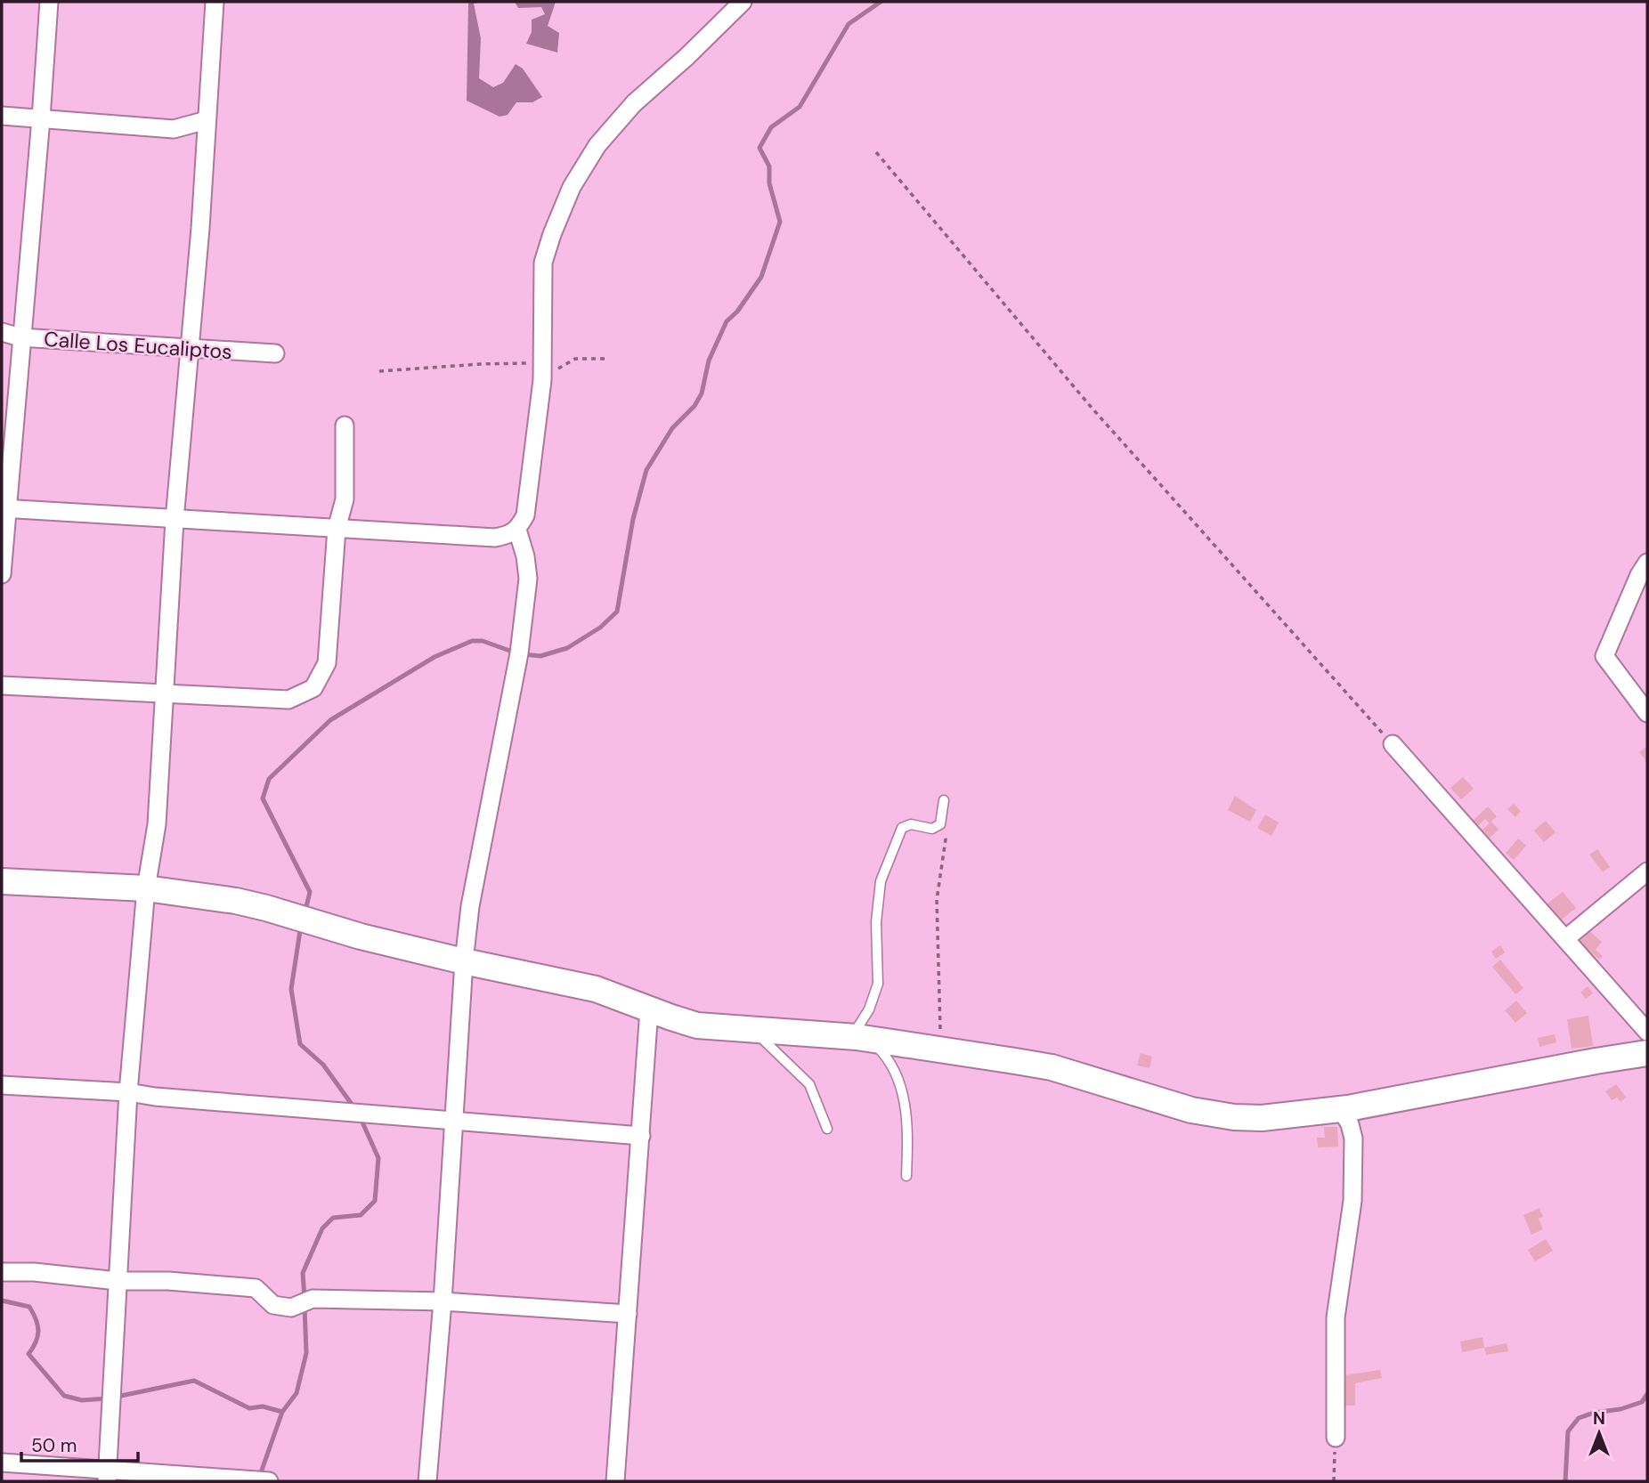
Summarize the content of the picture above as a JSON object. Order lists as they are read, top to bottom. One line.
{"streets":{"street":["Calle Los Eucaliptos"]},"scale_bar":"50 m","north":"top"}
